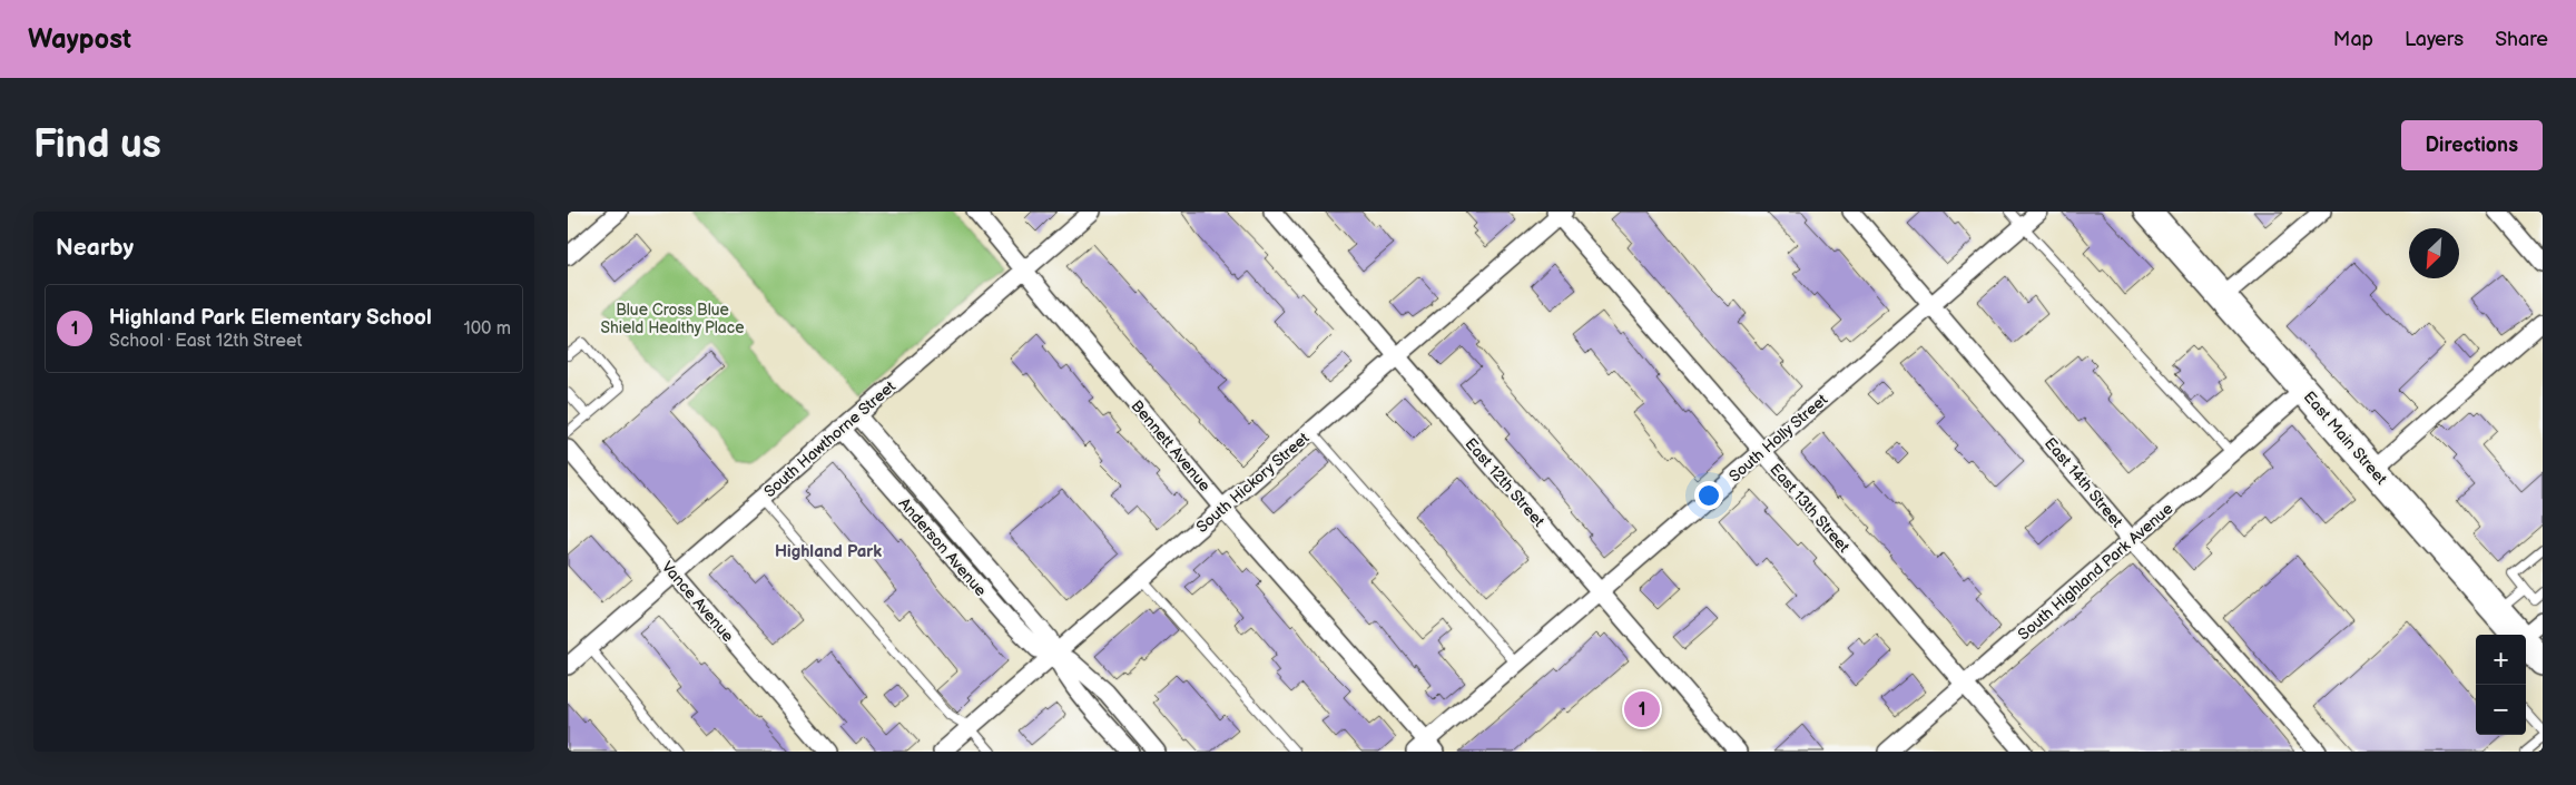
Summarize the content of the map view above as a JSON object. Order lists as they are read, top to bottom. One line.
{"streets":{"main road":["East Main Street"],"street":["South Holly Street","South Hawthorne Street","Bennett Avenue","South Hickory Street","East 12th Street","East 14th Street","East 13th Street","Anderson Avenue","South Highland Park Avenue","Vance Avenue"]},"crossings":[["South Holly Street","Bennett Avenue"],["South Holly Street","East 12th Street"],["South Holly Street","East 14th Street"],["South Holly Street","East 13th Street"],["East Main Street","South Highland Park Avenue"],["South Hawthorne Street","Bennett Avenue"],["South Hawthorne Street","Anderson Avenue"],["South Hawthorne Street","Vance Avenue"],["Bennett Avenue","South Hickory Street"],["South Hickory Street","East 12th Street"],["South Hickory Street","East 13th Street"],["South Hickory Street","Anderson Avenue"],["East 14th Street","South Highland Park Avenue"],["East 13th Street","South Highland Park Avenue"]],"districts":["Highland Park"],"parks":["Blue Cross Blue Shield Healthy Place"],"north":"bottom left","page":{"header":"Waypost","nav":["Map","Layers","Share"],"buttons":"Directions","title":"Find us","heading":"Nearby","list":[{"mark":"1","name":"Highland Park Elementary School","note":"School · East 12th Street","value":"100 m"}],"map_buttons":["+","−"],"pins":"1"}}
